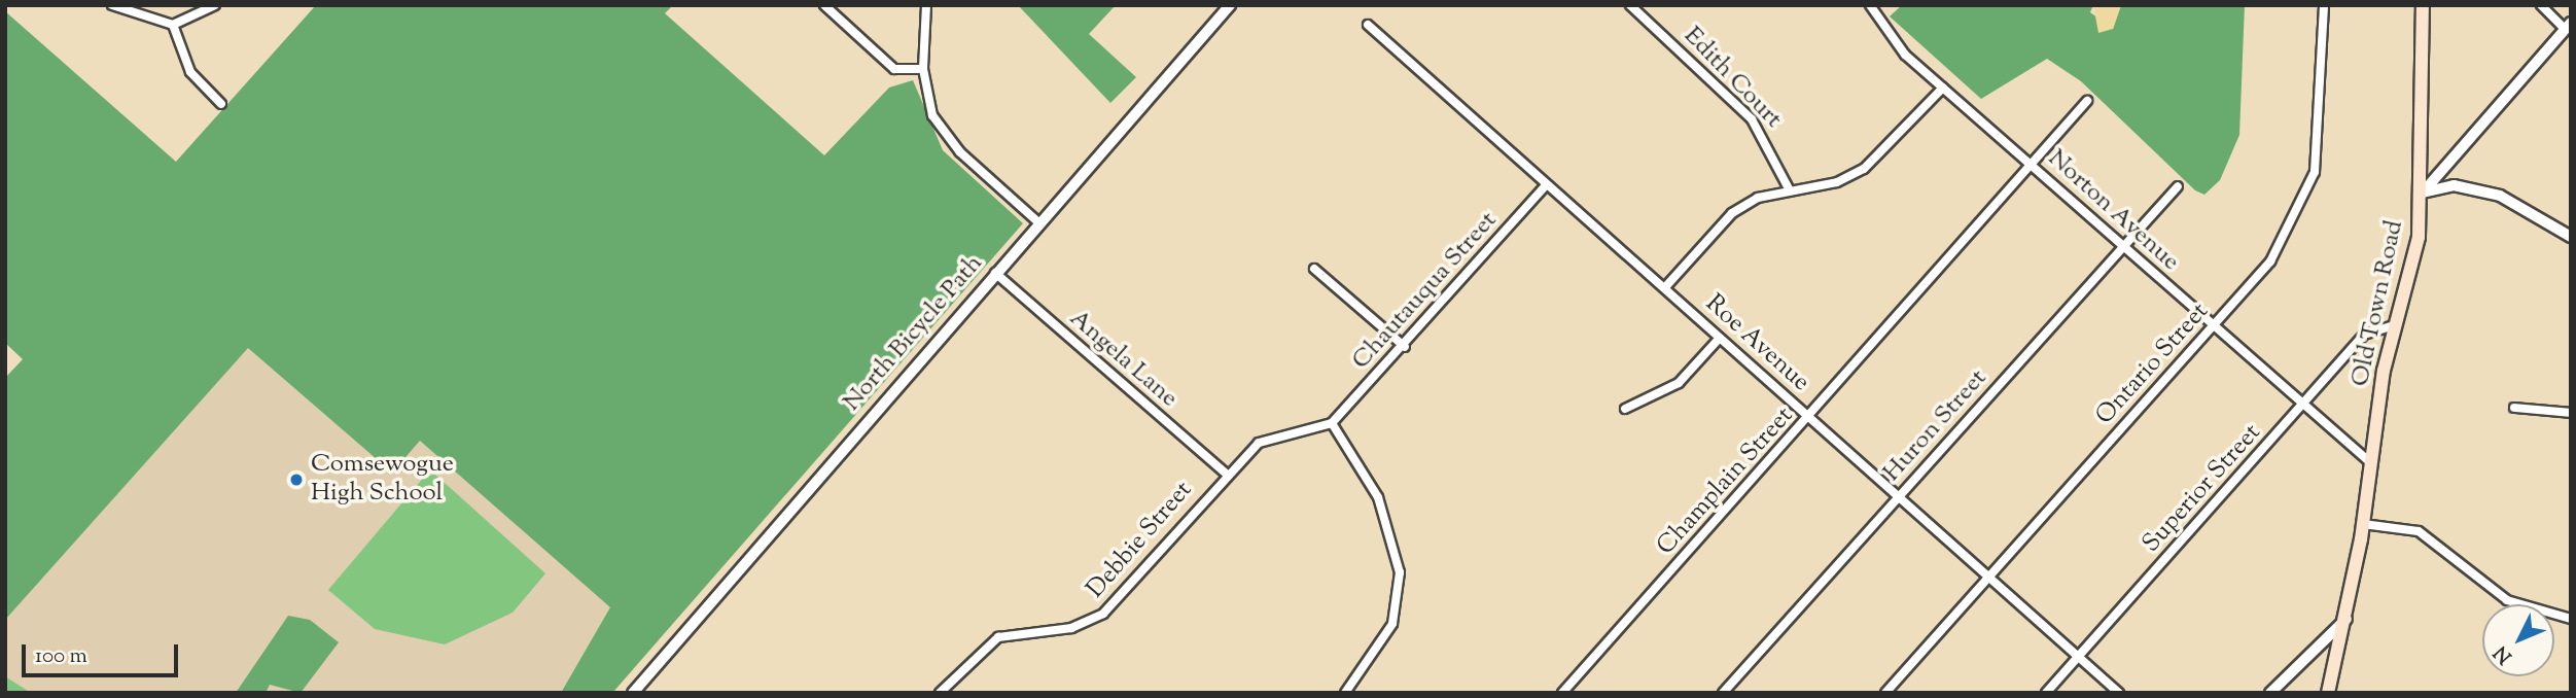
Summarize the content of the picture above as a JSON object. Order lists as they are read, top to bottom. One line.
{"streets":{"main road":["Old Town Road"],"street":["Edith Court","Norton Avenue","Chautauqua Street","North Bicycle Path","Roe Avenue","Angela Lane","Ontario Street","Huron Street","Champlain Street","Superior Street","Debbie Street"]},"crossings":[["Norton Avenue","Old Town Road"],["Norton Avenue","Ontario Street"],["Norton Avenue","Huron Street"],["Norton Avenue","Champlain Street"],["Norton Avenue","Superior Street"],["Chautauqua Street","Roe Avenue"],["Chautauqua Street","Debbie Street"],["Old Town Road","Superior Street"],["North Bicycle Path","Angela Lane"],["Roe Avenue","Ontario Street"],["Roe Avenue","Huron Street"],["Roe Avenue","Champlain Street"],["Roe Avenue","Superior Street"],["Angela Lane","Debbie Street"]],"places":["Comsewogue High School"],"scale_bar":"100 m","north":"bottom left"}
